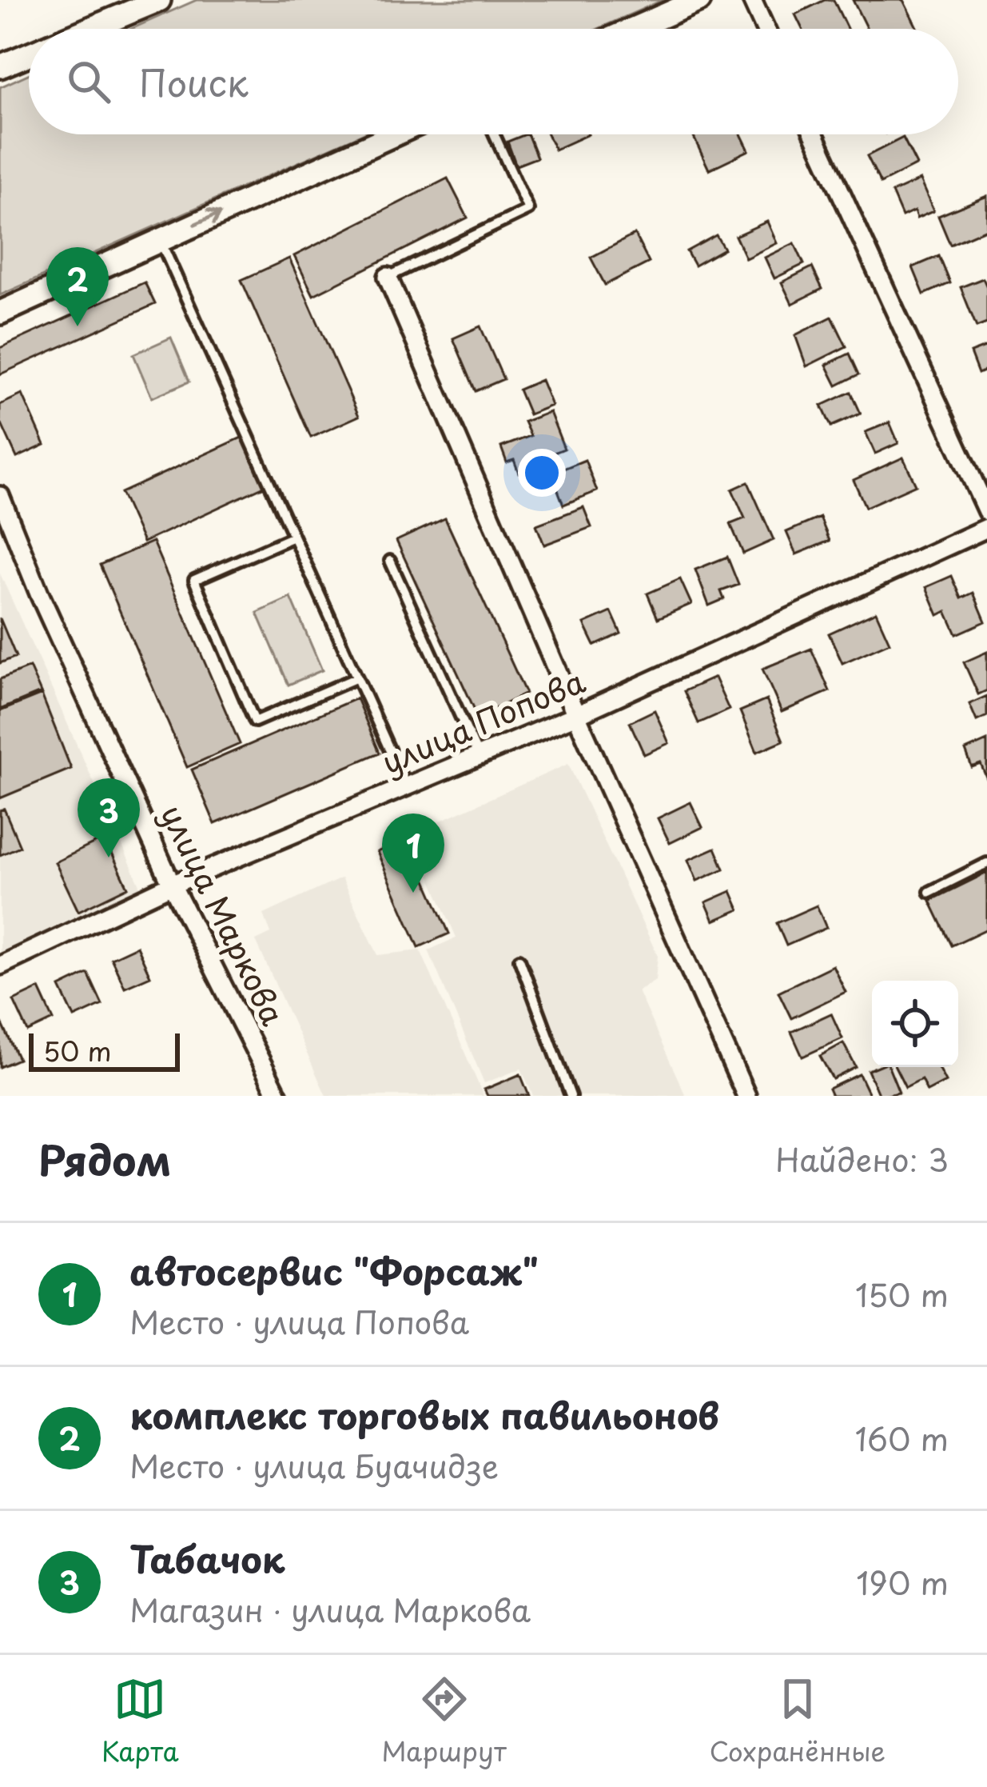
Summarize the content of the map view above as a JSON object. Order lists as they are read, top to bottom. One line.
{"streets":{"street":["улица Попова","улица Маркова"]},"crossings":[["улица Попова","улица Маркова"]],"scale_bar":"50 m","page":{"search":"Поиск","pins":["2","3","1"],"scale":"50 m","heading":["Рядом","Найдено: 3"],"list":[{"mark":"1","name":"автосервис \"Форсаж\"","note":"Место · улица Попова","value":"150 m"},{"mark":"2","name":"комплекс торговых павильонов","note":"Место · улица Буачидзе","value":"160 m"},{"mark":"3","name":"Табачок","note":"Магазин · улица Маркова","value":"190 m"}],"nav":["Карта","Маршрут","Сохранённые"]}}
